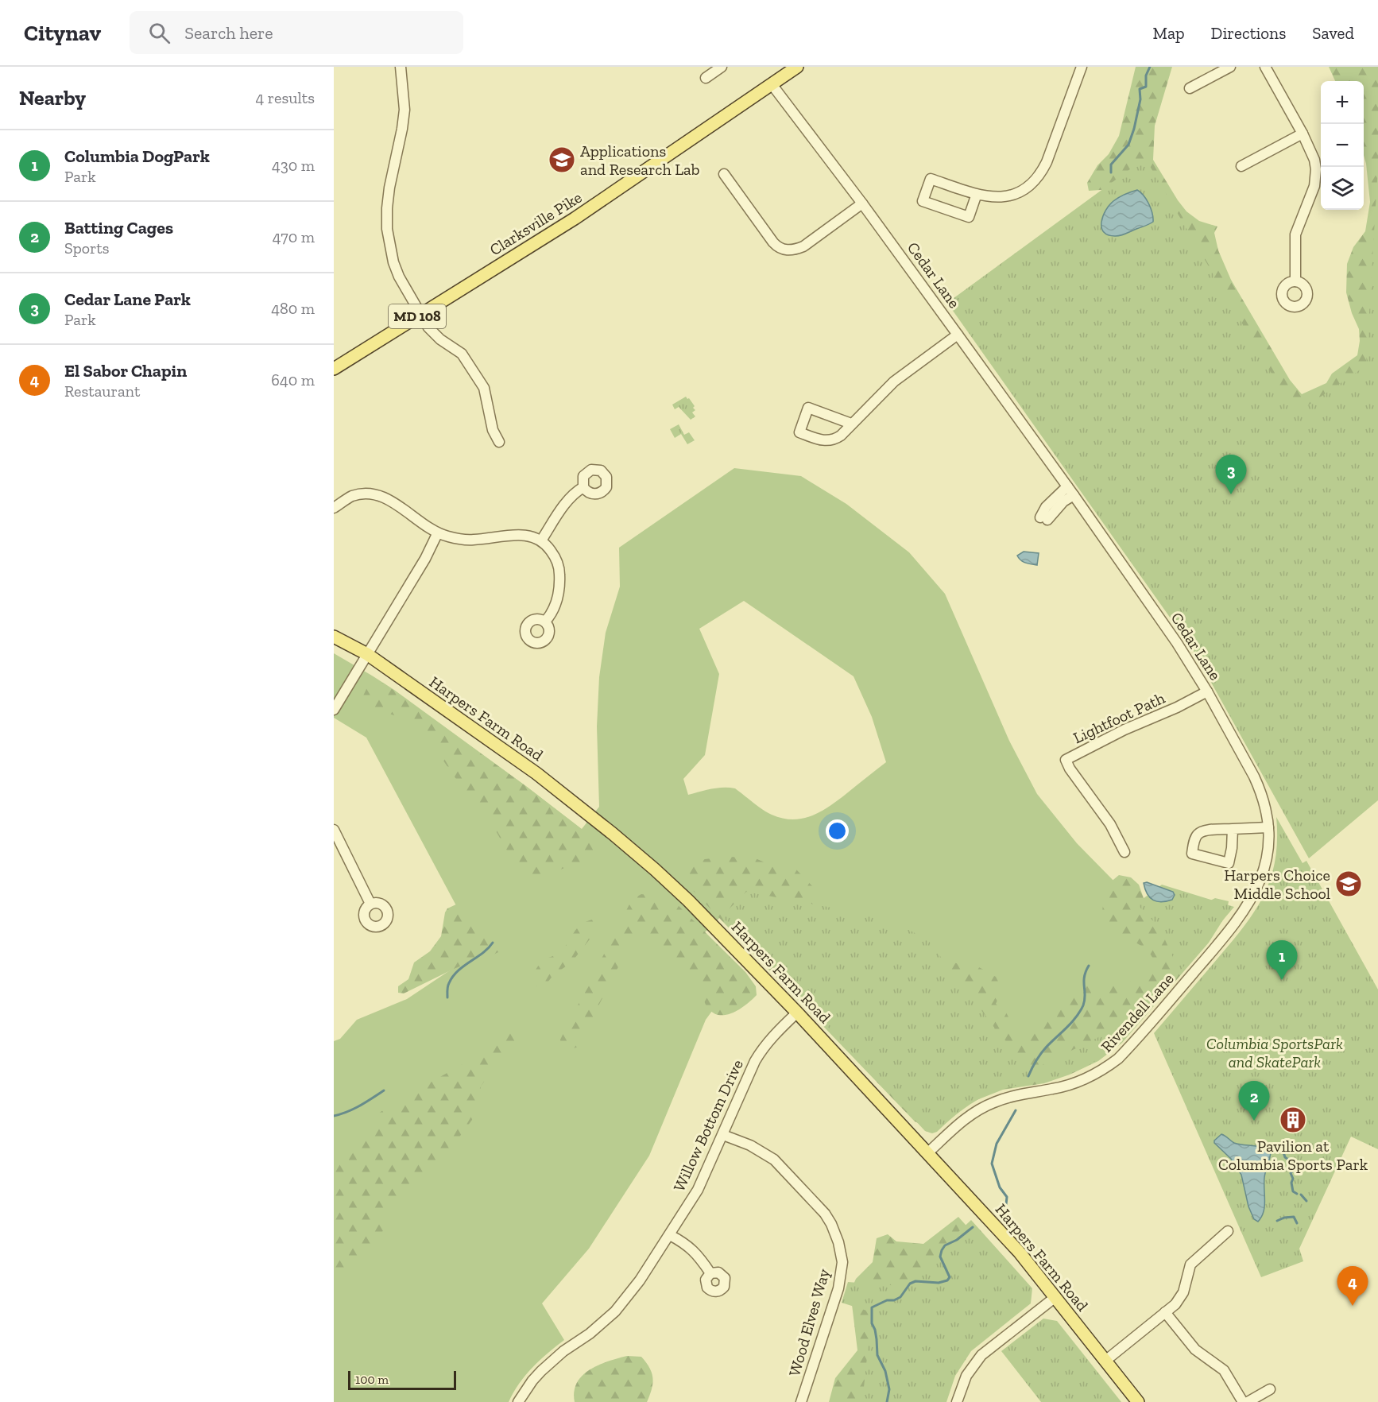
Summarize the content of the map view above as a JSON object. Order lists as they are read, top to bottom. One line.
{"streets":{"main road":["Clarksville Pike","MD 108","Harpers Farm Road"],"street":["Cedar Lane","Lightfoot Path","Rivendell Lane","Willow Bottom Drive","Wood Elves Way"]},"crossings":[["Clarksville Pike","Cedar Lane"],["Cedar Lane","Lightfoot Path"],["Cedar Lane","Rivendell Lane"],["Harpers Farm Road","Rivendell Lane"],["Harpers Farm Road","Willow Bottom Drive"],["Willow Bottom Drive","Wood Elves Way"]],"parks":["Columbia SportsPark and SkatePark"],"places":{"school or university":["Applications and Research Lab","Harpers Choice Middle School"],"building":["Pavilion at Columbia Sports Park"]},"scale_bar":"100 m","page":{"header":"Citynav","search":"Search here","nav":["Map","Directions","Saved"],"heading":["Nearby","4 results"],"map_buttons":["+","−"],"list":[{"mark":"1","name":"Columbia DogPark","note":"Park","value":"430 m"},{"mark":"2","name":"Batting Cages","note":"Sports","value":"470 m"},{"mark":"3","name":"Cedar Lane Park","note":"Park","value":"480 m"},{"mark":"4","name":"El Sabor Chapin","note":"Restaurant","value":"640 m"}],"pins":["3","1","2","4"],"scale":"100 m"}}
